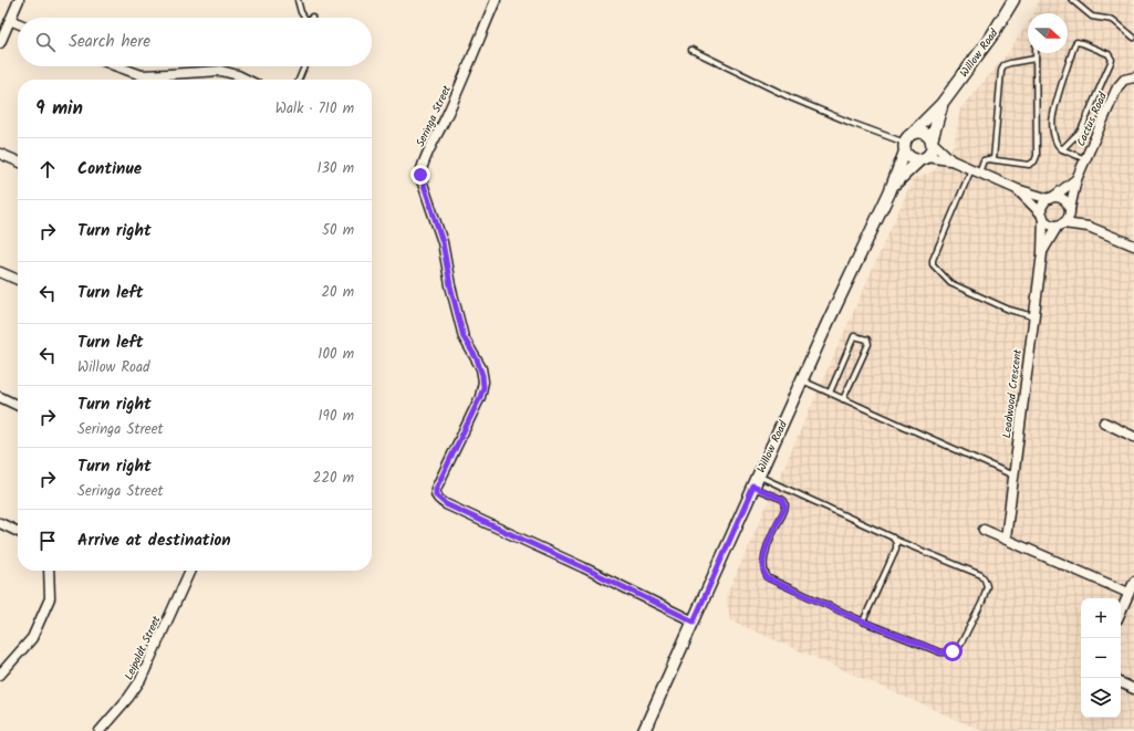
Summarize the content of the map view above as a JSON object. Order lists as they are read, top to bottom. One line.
{"streets":{"street":["Willow Road","Seringa Street","Cactus Road","Leadwood Crescent","Leipoldt Street"]},"crossings":[["Willow Road","Seringa Street"],["Cactus Road","Leadwood Crescent"]],"north":"right","page":{"search":"Search here","heading":["9 min","Walk · 710 m"],"list":[["Continue","130 m"],["Turn right","50 m"],["Turn left","20 m"],["Turn left","Willow Road","100 m"],["Turn right","Seringa Street","190 m"],["Turn right","Seringa Street","220 m"],"Arrive at destination"],"map_buttons":["+","−"]}}
